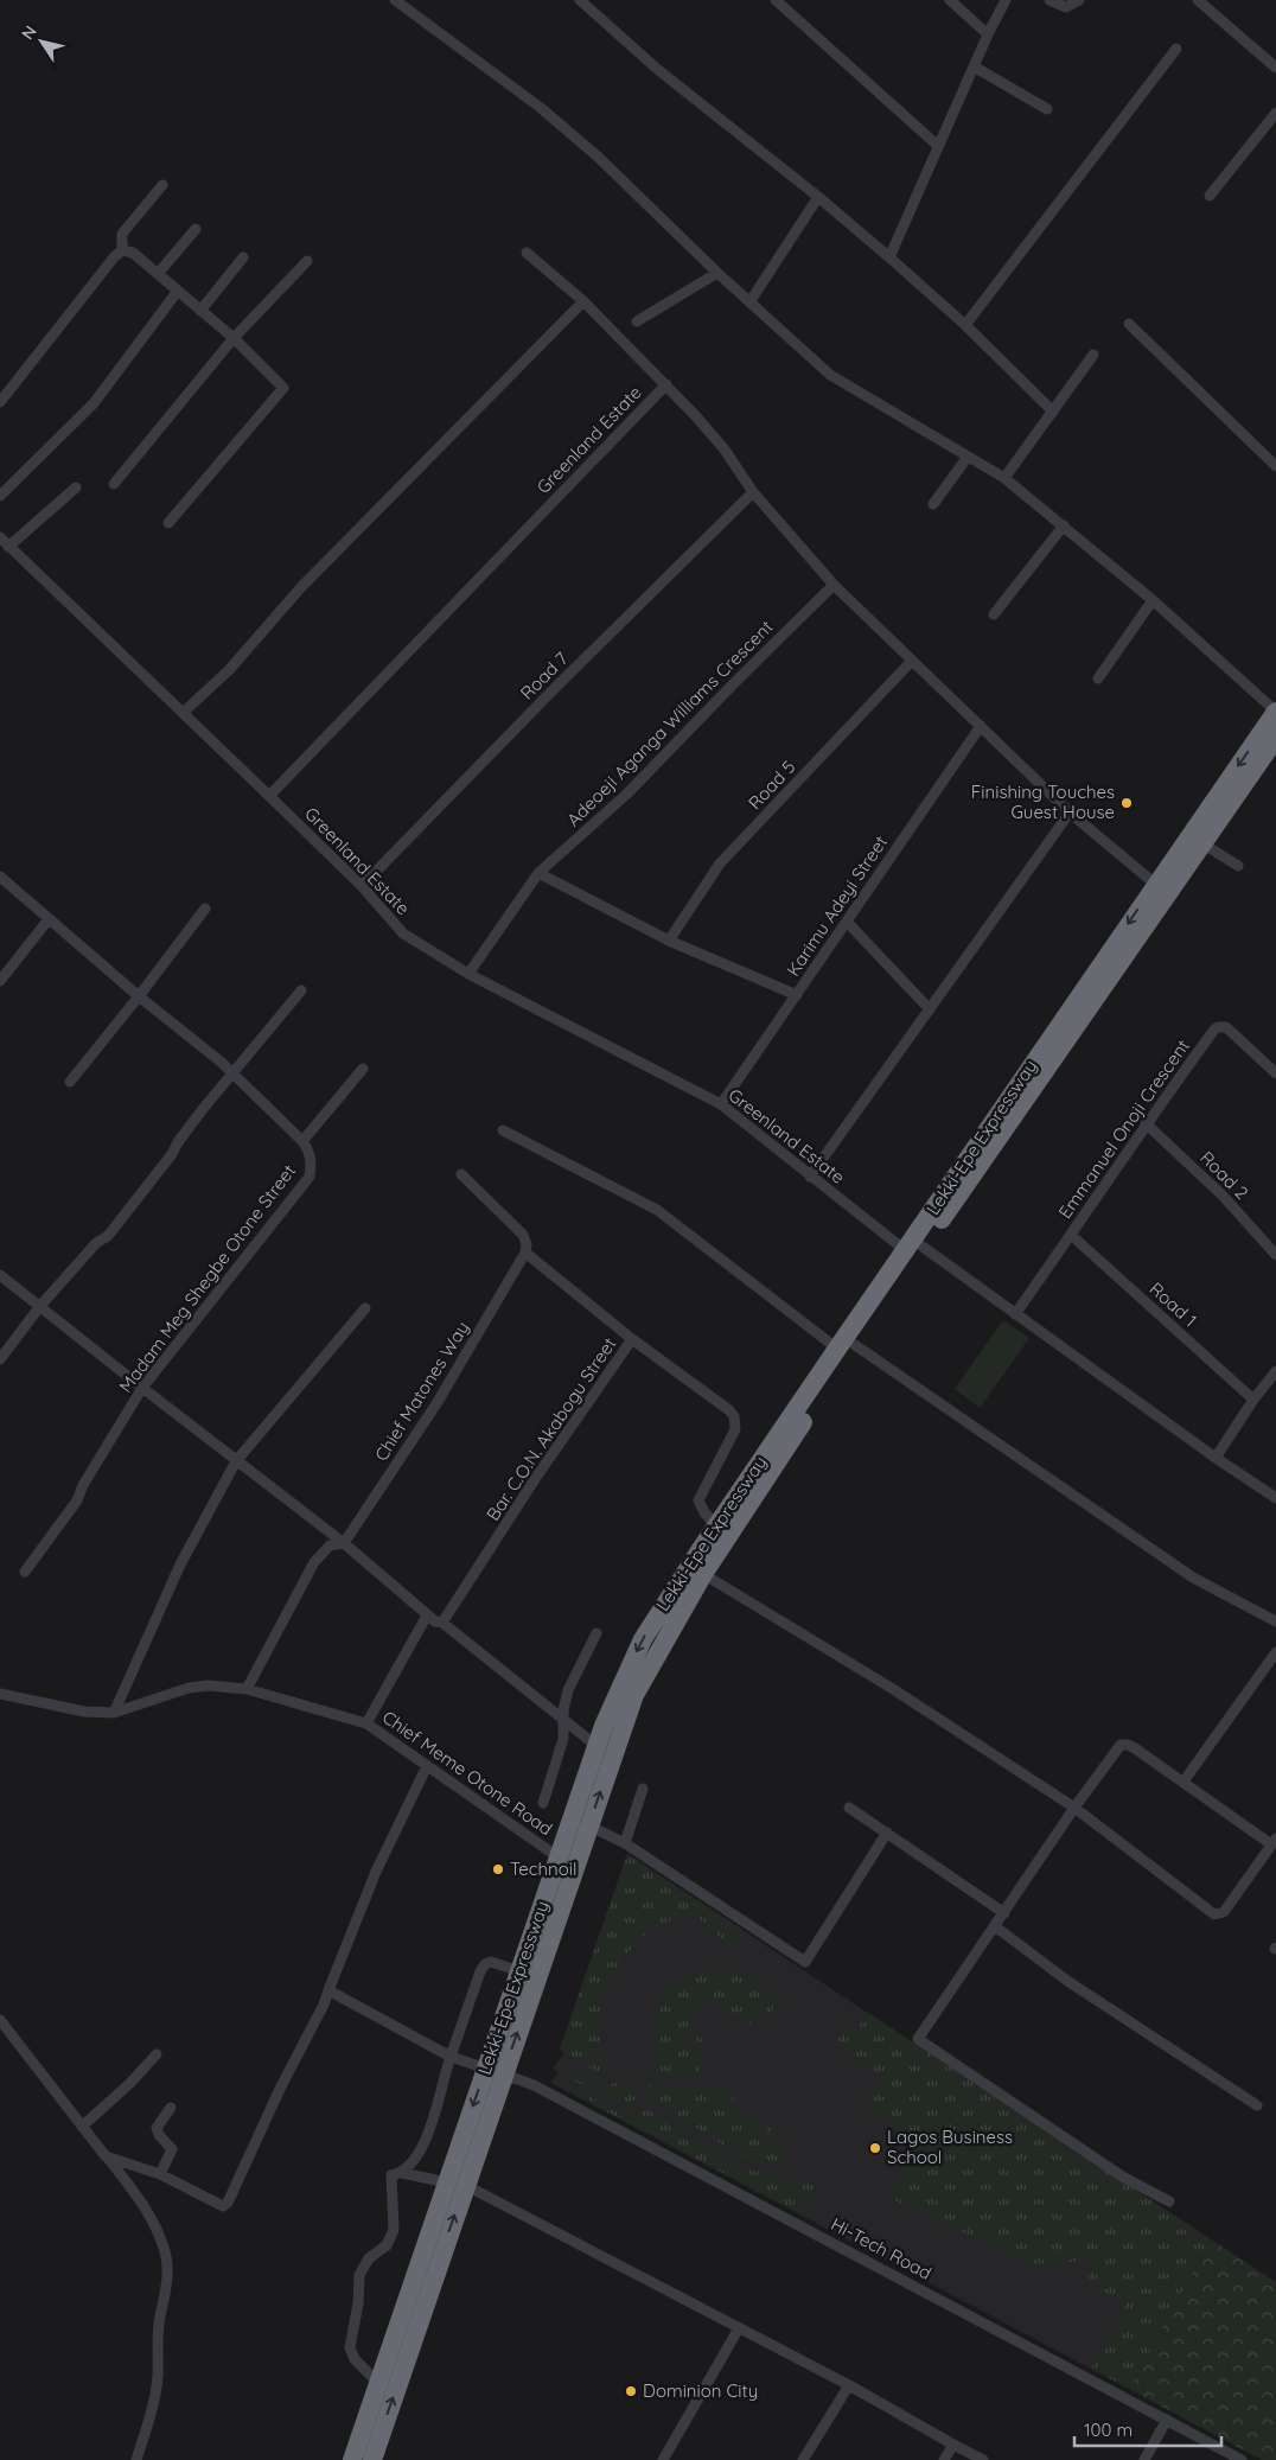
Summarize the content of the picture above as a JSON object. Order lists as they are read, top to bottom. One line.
{"streets":{"highway":["Lekki-Epe Expressway"],"street":["Greenland Estate","Road 7","Adeoeji Aganga Williams Crescent","Road 5","Karimu Adeyi Street","Emmanuel Onoji Crescent","Road 2","Madam Meg Shegbe Otone Street","Road 1","Chief Matones Way","Bar. C.O.N. Akabogu Street","Chief Meme Otone Road","Hi-Tech Road"]},"crossings":[["Greenland Estate","Road 7"],["Greenland Estate","Adeoeji Aganga Williams Crescent"],["Greenland Estate","Karimu Adeyi Street"],["Greenland Estate","Emmanuel Onoji Crescent"],["Greenland Estate","Lekki-Epe Expressway"],["Emmanuel Onoji Crescent","Road 2"],["Emmanuel Onoji Crescent","Road 1"],["Lekki-Epe Expressway","Chief Meme Otone Road"],["Lekki-Epe Expressway","Hi-Tech Road"],["Chief Matones Way","Bar. C.O.N. Akabogu Street"]],"places":["Finishing Touches Guest House","Technoil","Lagos Business School","Dominion City"],"scale_bar":"100 m","north":"top left"}
